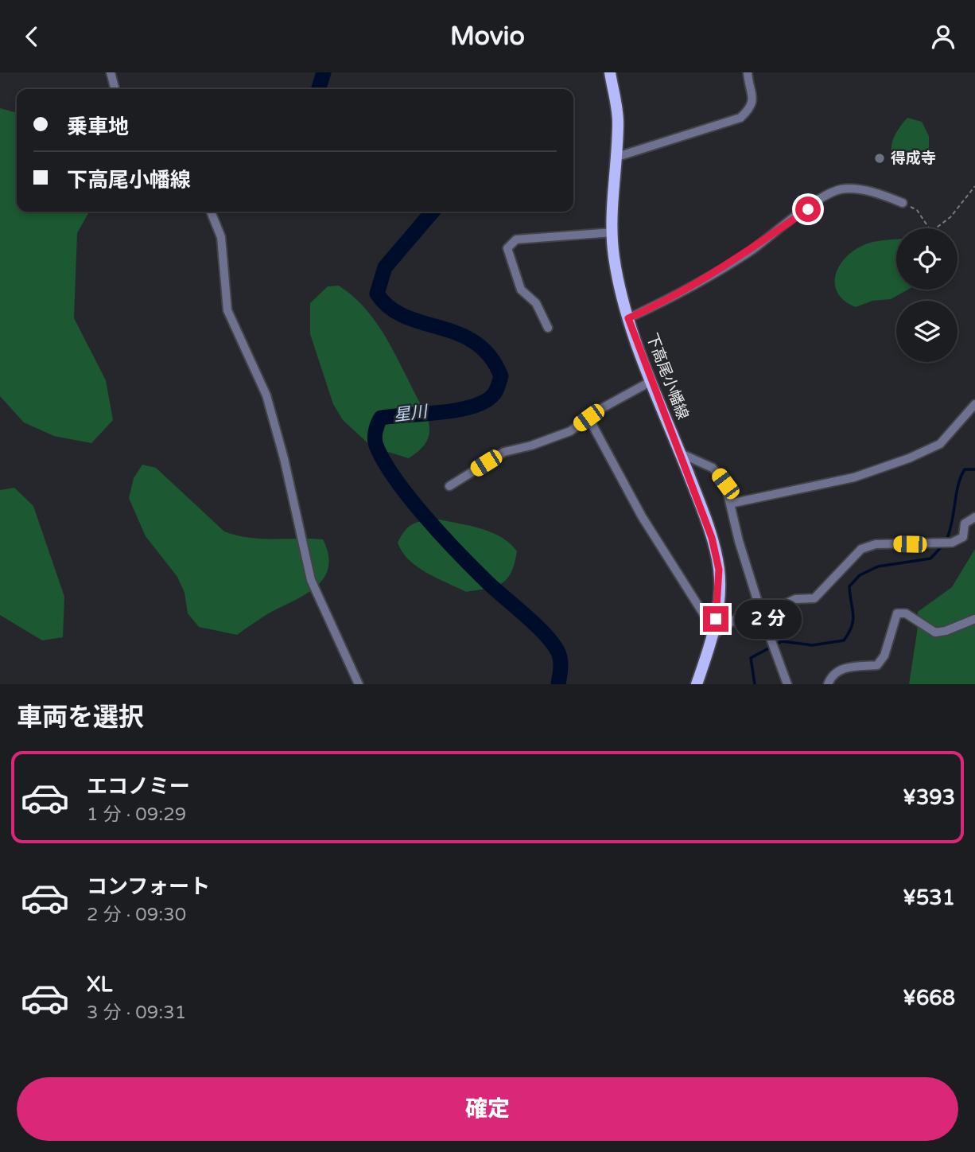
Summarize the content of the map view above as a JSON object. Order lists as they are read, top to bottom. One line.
{"streets":{"main road":["下高尾小幡線"]},"water":["星川"],"places":["得成寺"],"page":{"header":"Movio","banner":["乗車地","下高尾小幡線"],"bubble":"2 分","heading":"車両を選択","list":[{"name":"エコノミー","note":"1 分 · 09:29","value":"¥393"},{"name":"コンフォート","note":"2 分 · 09:30","value":"¥531"},{"name":"XL","note":"3 分 · 09:31","value":"¥668"}],"buttons":"確定"}}
